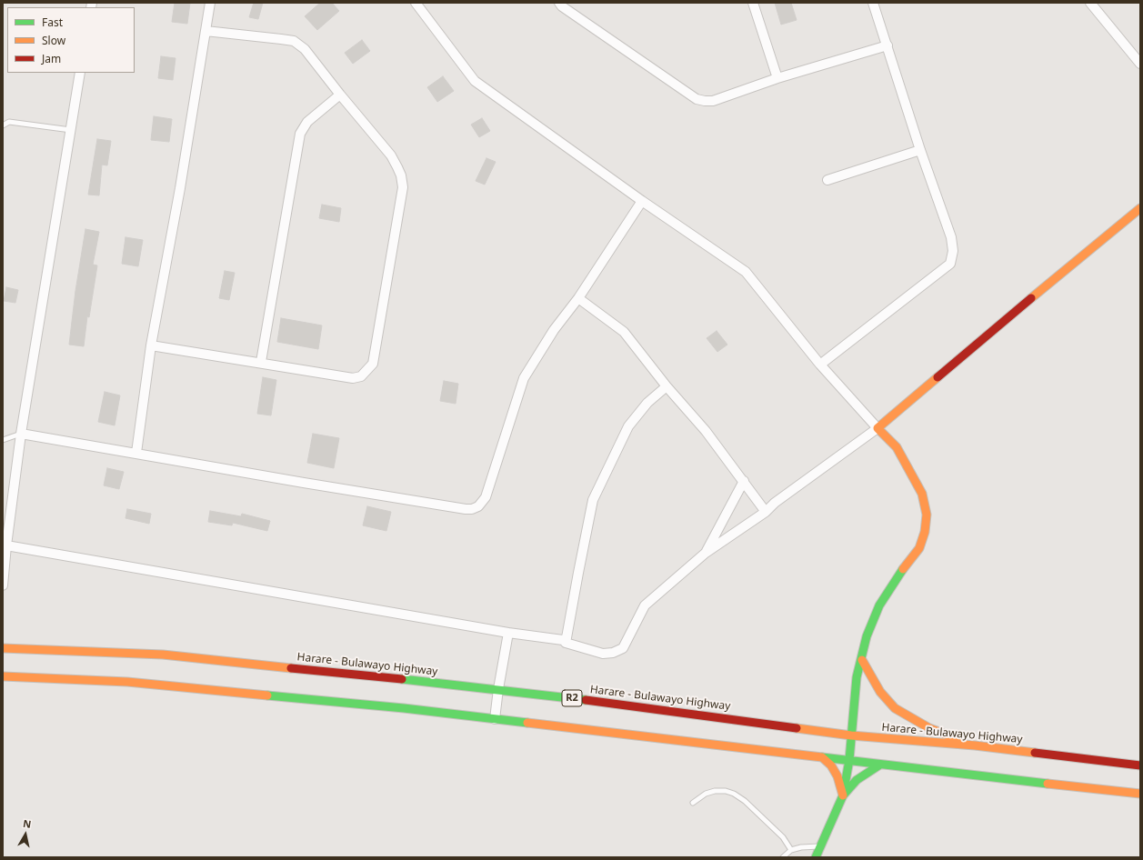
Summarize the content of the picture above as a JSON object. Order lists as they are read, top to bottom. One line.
{"streets":{"main road":["Harare - Bulawayo Highway","R2"]},"legend":["Fast","Slow","Jam"],"north":"top"}
